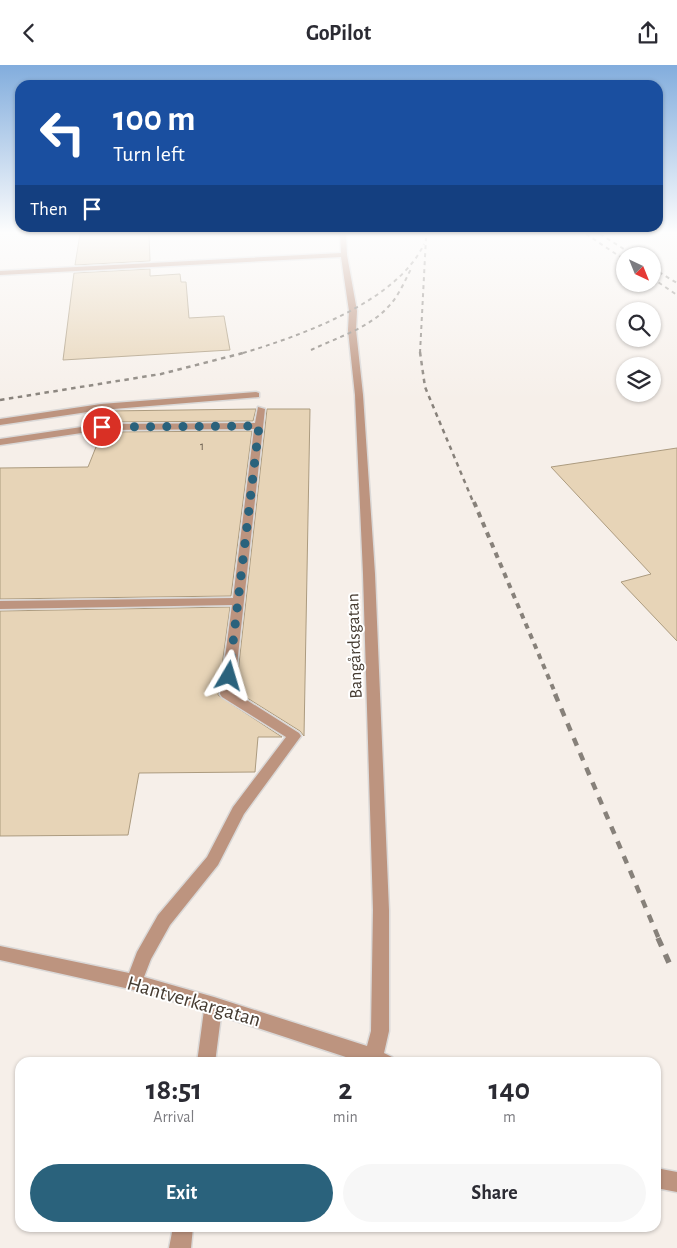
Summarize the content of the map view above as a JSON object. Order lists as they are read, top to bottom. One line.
{"streets":{"street":["Bangårdsgatan","Hantverkargatan"]},"house_numbers":["1"],"north":"bottom right","page":{"header":"GoPilot","turn":["100 m","Turn left"],"then":"Then","eta":["18:51","Arrival","2","min","140","m"],"buttons":["Exit","Share"]}}
